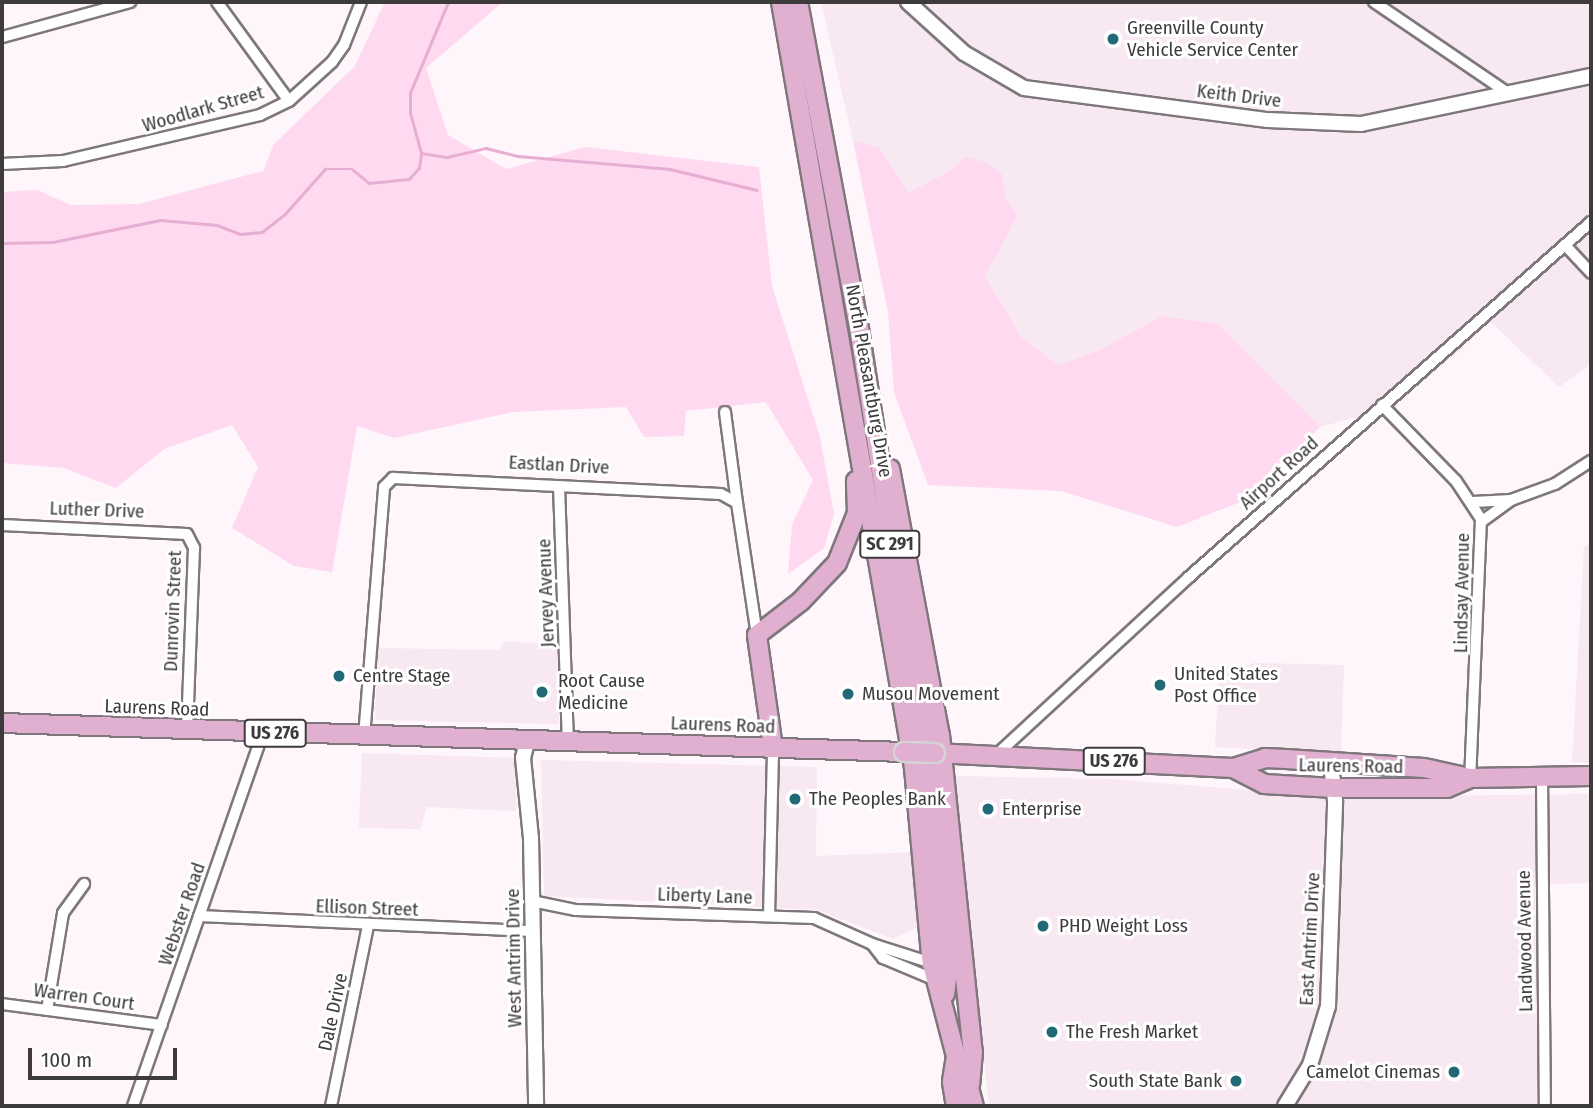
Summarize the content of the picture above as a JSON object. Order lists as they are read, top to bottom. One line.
{"streets":{"main road":["North Pleasantburg Drive","SC 291","Laurens Road","US 276"],"street":["Keith Drive","Woodlark Street","Eastlan Drive","Airport Road","Luther Drive","Jervey Avenue","Lindsay Avenue","Dunrovin Street","Liberty Lane","Ellison Street","Webster Road","East Antrim Drive","Landwood Avenue","West Antrim Drive","Warren Court","Dale Drive"]},"crossings":[["North Pleasantburg Drive","SC 291"],["North Pleasantburg Drive","Laurens Road"],["Eastlan Drive","Jervey Avenue"],["Eastlan Drive","Laurens Road"],["Airport Road","Lindsay Avenue"],["Airport Road","Laurens Road"],["Luther Drive","Dunrovin Street"],["SC 291","Laurens Road"],["SC 291","Liberty Lane"],["Jervey Avenue","Laurens Road"],["Lindsay Avenue","Laurens Road"],["Dunrovin Street","Laurens Road"],["Laurens Road","Webster Road"],["Laurens Road","East Antrim Drive"],["Laurens Road","Landwood Avenue"],["Laurens Road","West Antrim Drive"],["Liberty Lane","West Antrim Drive"],["Ellison Street","Webster Road"],["Ellison Street","West Antrim Drive"],["Ellison Street","Dale Drive"],["Webster Road","Warren Court"]],"places":["Greenville County Vehicle Service Center","Centre Stage","United States Post Office","Root Cause Medicine","Musou Movement","The Peoples Bank","Enterprise","PHD Weight Loss","The Fresh Market","Camelot Cinemas","South State Bank"],"scale_bar":"100 m"}
